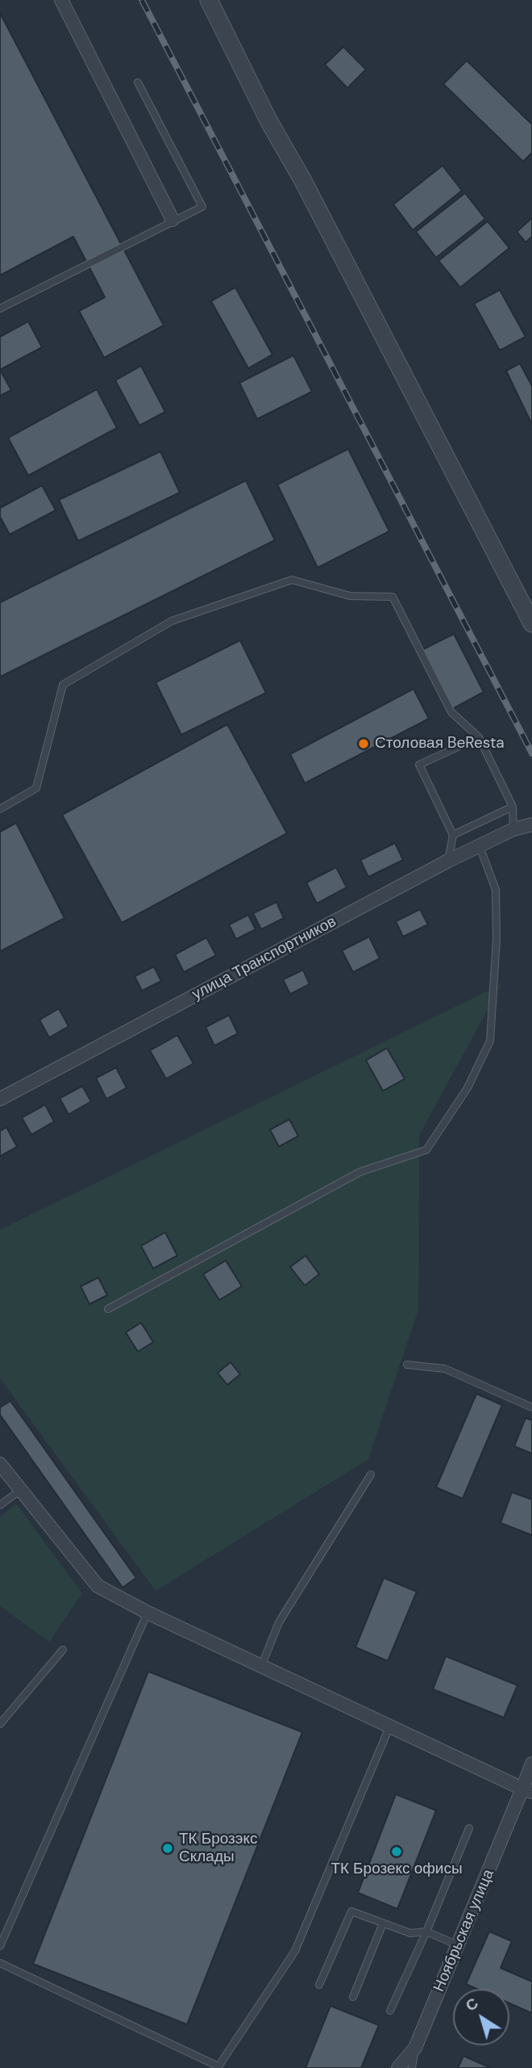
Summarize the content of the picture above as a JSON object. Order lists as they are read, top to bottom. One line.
{"streets":{"street":["улица Транспортников","Ноябрьская улица"]},"places":["Столовая BeResta","ТК Брозэкс Склады","ТК Брозекс офисы"],"north":"top left"}
